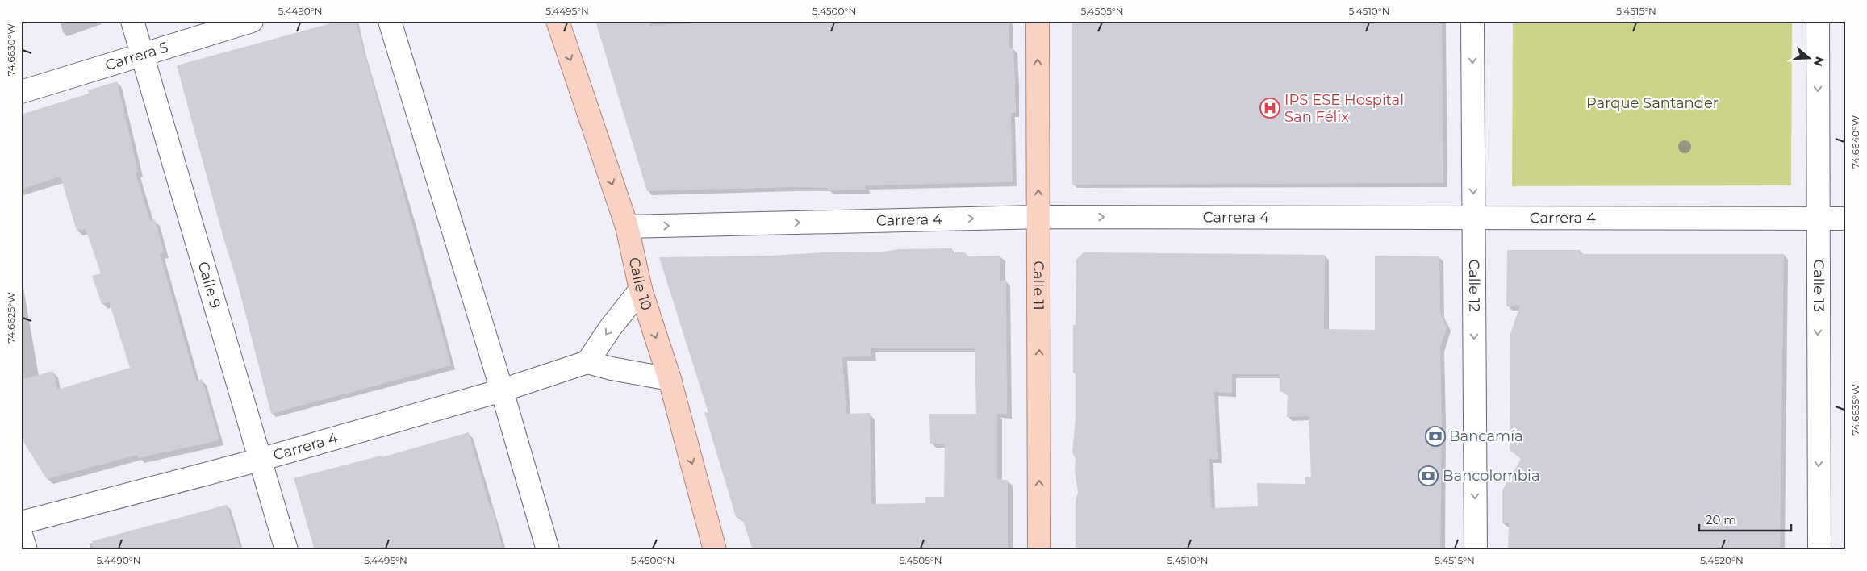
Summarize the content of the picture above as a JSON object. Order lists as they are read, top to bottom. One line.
{"streets":{"main road":["Calle 10","Calle 11"],"street":["Carrera 5","Carrera 4","Calle 9","Calle 12","Calle 13"]},"crossings":[["Carrera 5","Calle 9"],["Carrera 4","Calle 10"],["Carrera 4","Calle 9"],["Carrera 4","Calle 11"],["Carrera 4","Calle 12"],["Carrera 4","Calle 13"]],"one_way":["Carrera 4","Calle 10","Calle 11","Calle 12","Calle 13"],"parks":["Parque Santander"],"places":{"hospital":["IPS ESE Hospital San Félix"],"bank":["Bancamía","Bancolombia"]},"scale_bar":"20 m","north":"right","coordinates":["5.4490°N","5.4495°N","5.4500°N","5.4505°N","5.4510°N","5.4515°N","74.6630°W","74.6640°W","74.6625°W","74.6635°W","5.4520°N"]}
